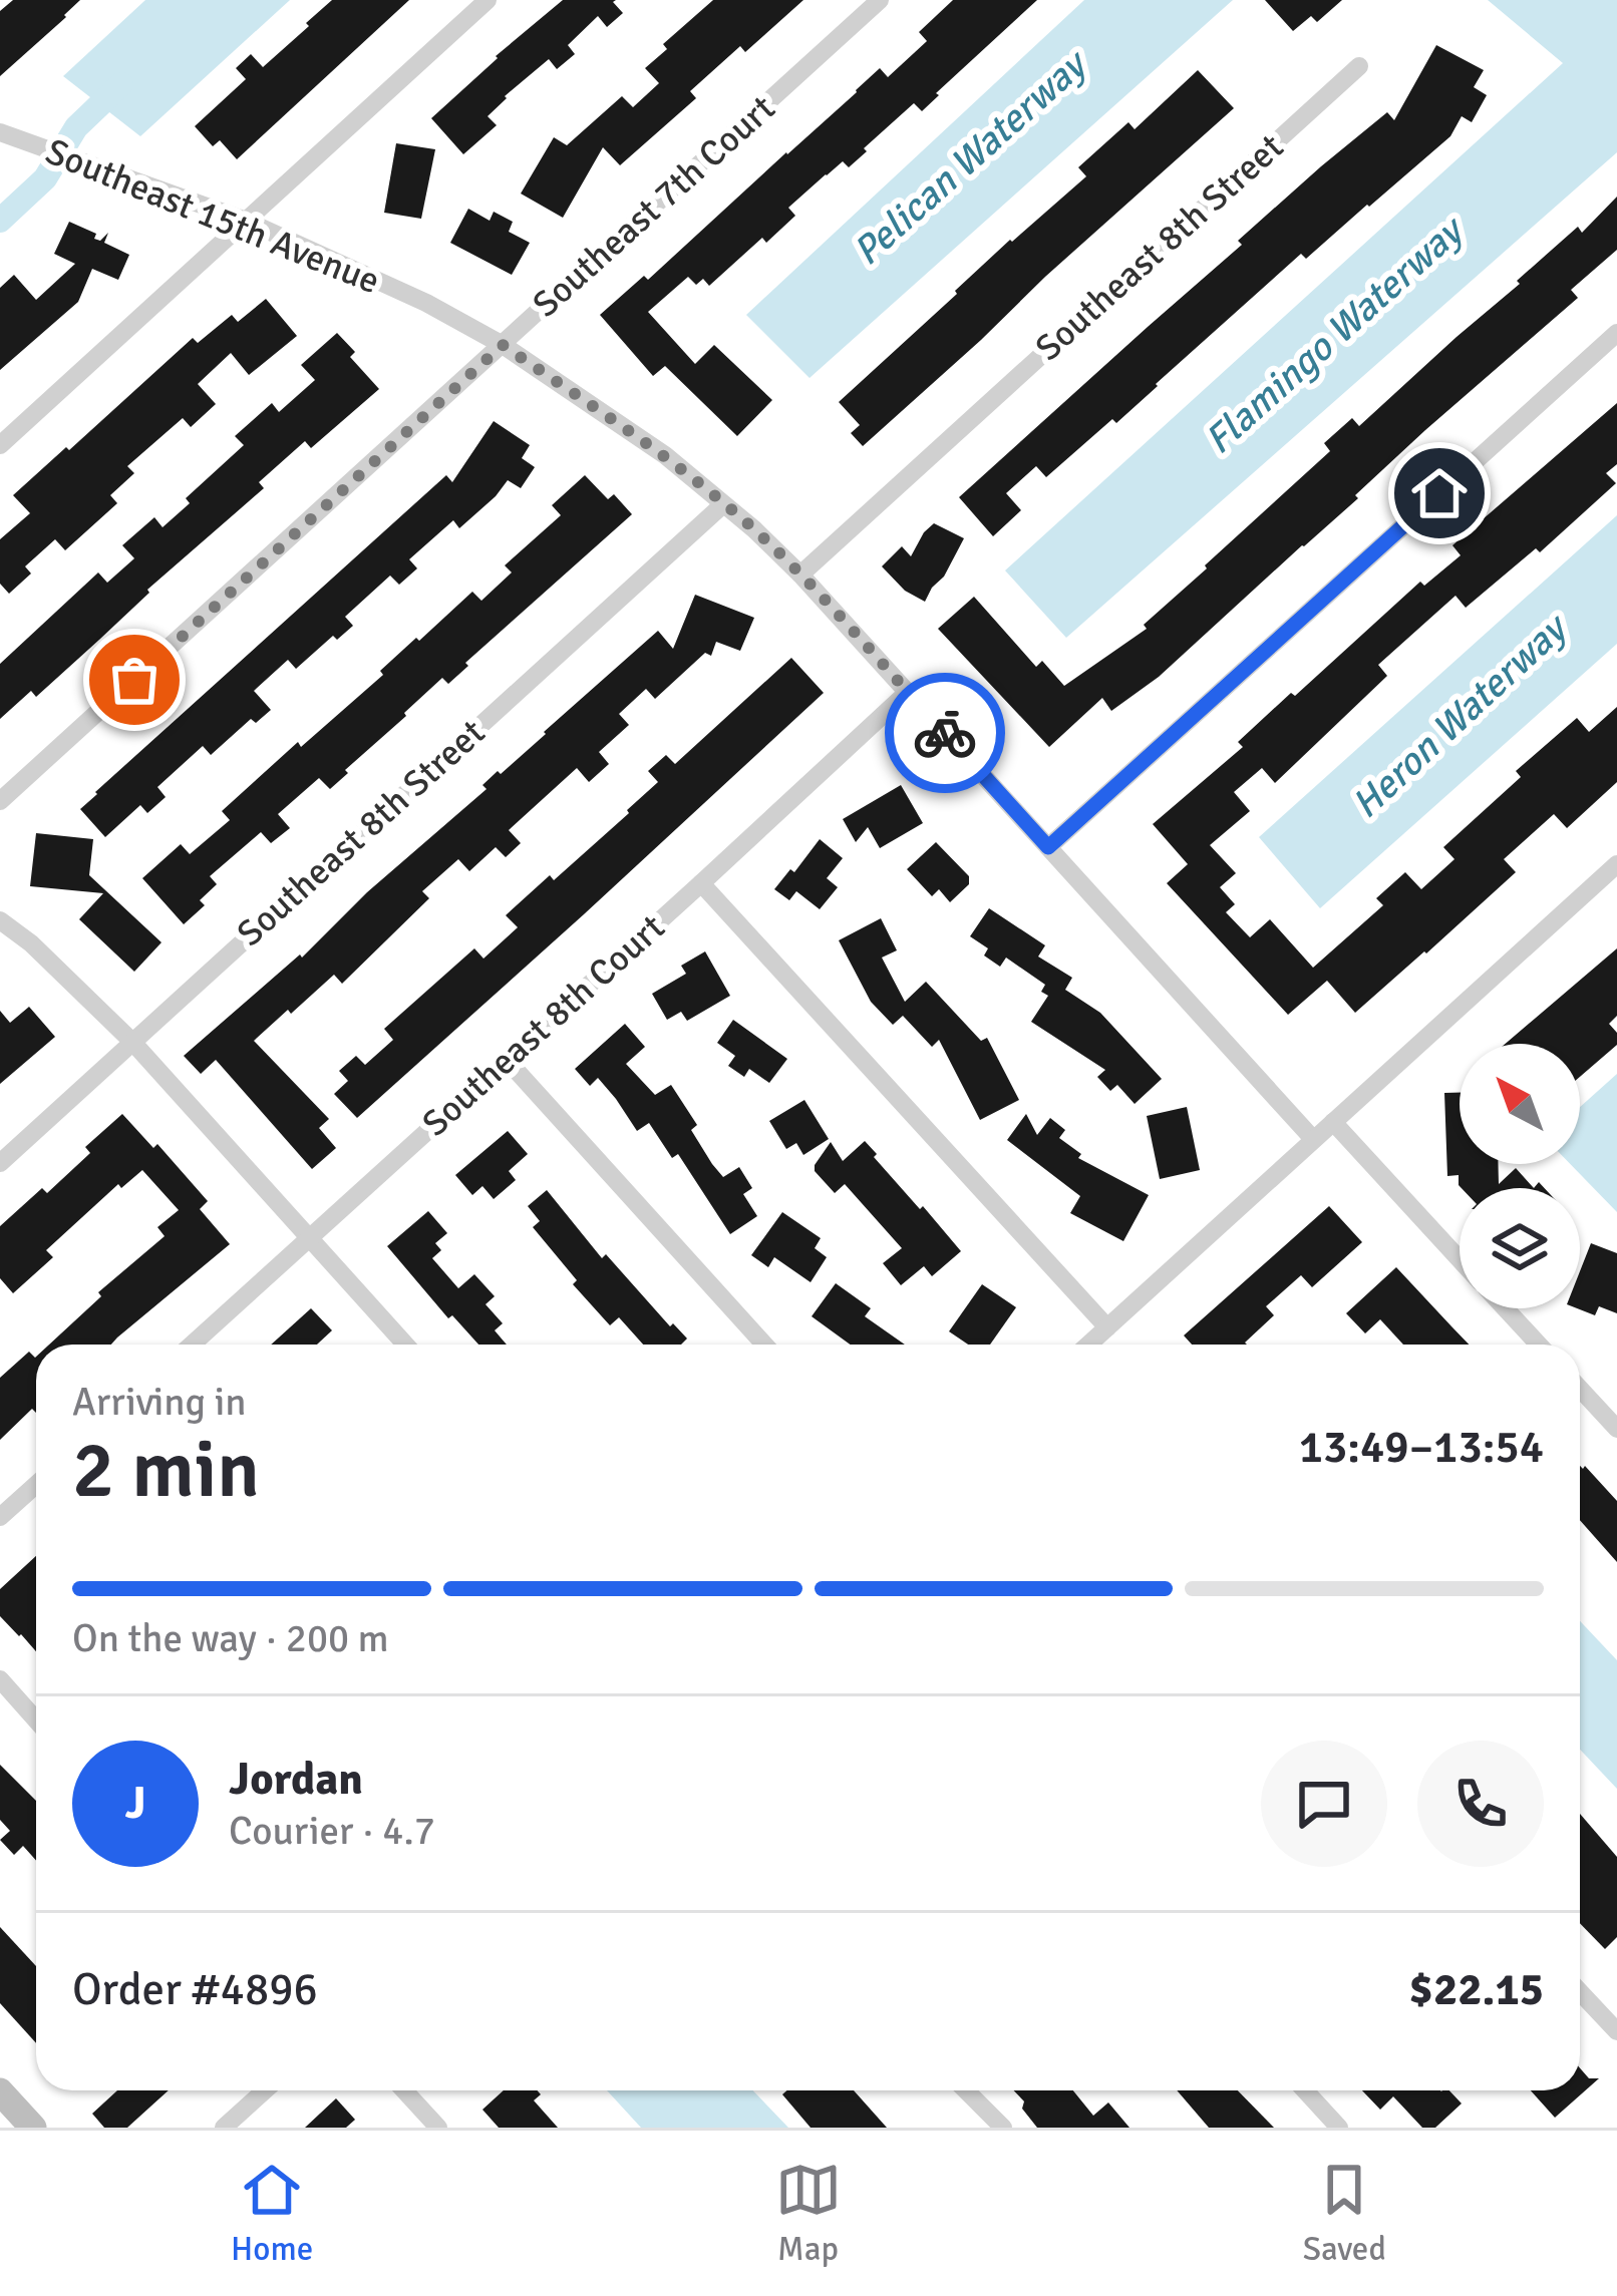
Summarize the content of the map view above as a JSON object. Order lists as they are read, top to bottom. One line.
{"streets":{"street":["Southeast 7th Court","Southeast 15th Avenue","Southeast 8th Street","Southeast 8th Court"]},"crossings":[["Southeast 7th Court","Southeast 15th Avenue"],["Southeast 15th Avenue","Southeast 8th Street"],["Southeast 15th Avenue","Southeast 8th Court"]],"water":["Pelican Waterway","Flamingo Waterway","Heron Waterway"],"north":"top left","page":{"heading":["2 min","Arriving in","13:49–13:54"],"panel":["Jordan","Courier · 4.7","Order #4896","$22.15"],"bar":"On the way · 200 m","round":"J","tabs":["Home","Map","Saved"]}}
